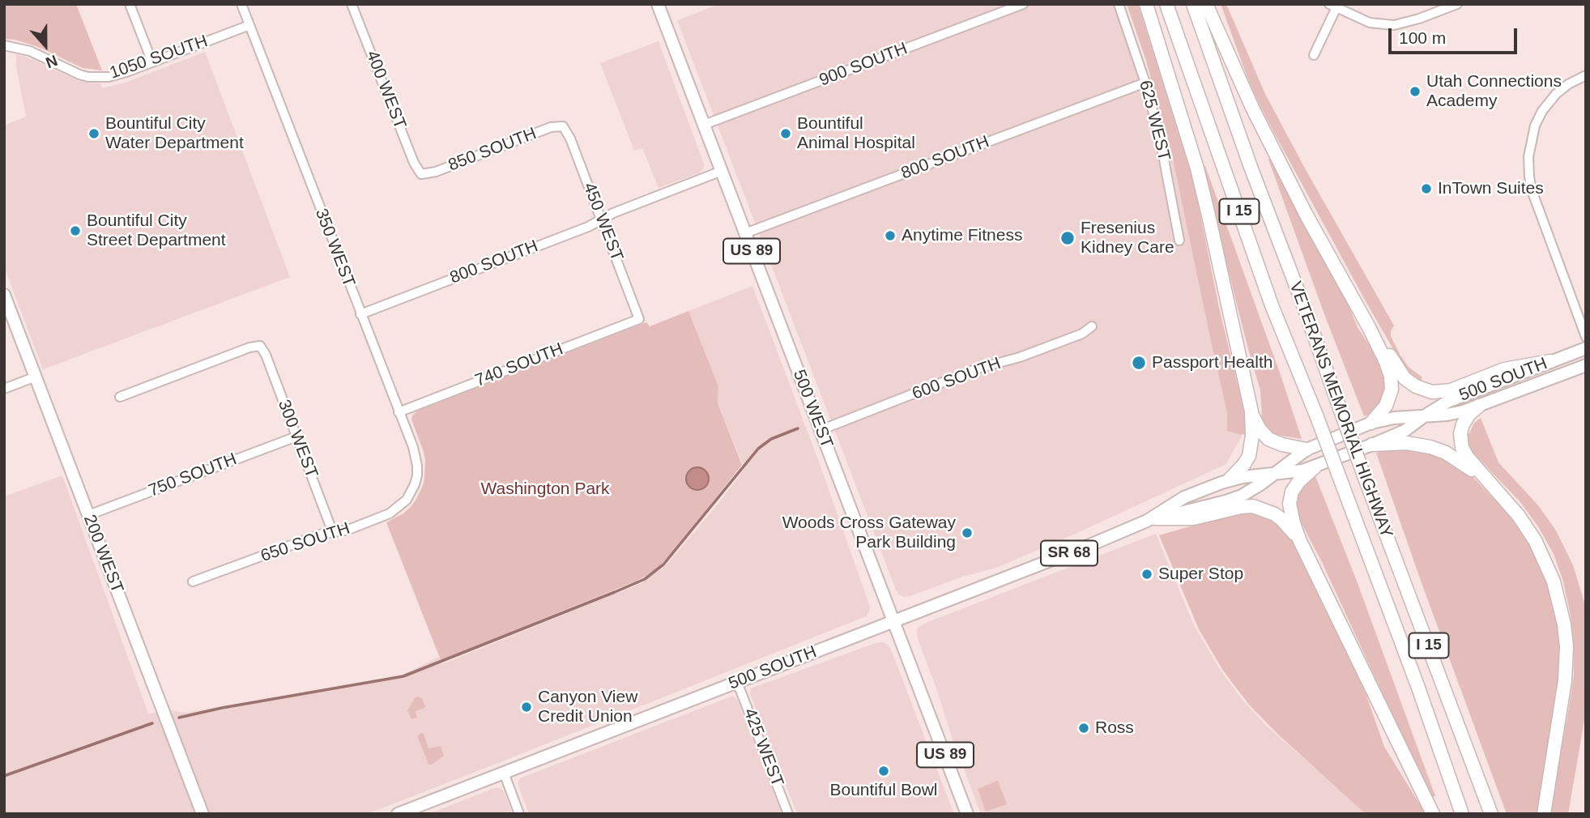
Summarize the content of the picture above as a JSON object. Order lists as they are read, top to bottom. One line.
{"streets":{"highway":["I 15","VETERANS MEMORIAL HIGHWAY"],"main road":["US 89","500 SOUTH","500 WEST","SR 68","200 WEST"],"street":["1050 SOUTH","900 SOUTH","400 WEST","625 WEST","850 SOUTH","800 SOUTH","450 WEST","350 WEST","740 SOUTH","600 SOUTH","300 WEST","750 SOUTH","650 SOUTH","425 WEST"]},"crossings":[["1050 SOUTH","350 WEST"],["900 SOUTH","500 WEST"],["400 WEST","850 SOUTH"],["625 WEST","800 SOUTH"],["850 SOUTH","450 WEST"],["800 SOUTH","450 WEST"],["800 SOUTH","350 WEST"],["800 SOUTH","500 WEST"],["450 WEST","740 SOUTH"],["350 WEST","740 SOUTH"],["350 WEST","650 SOUTH"],["600 SOUTH","500 WEST"],["500 SOUTH","500 WEST"],["500 SOUTH","425 WEST"],["300 WEST","750 SOUTH"],["300 WEST","650 SOUTH"],["750 SOUTH","200 WEST"]],"parks":["Washington Park"],"places":["Utah Connections Academy","Bountiful City Water Department","Bountiful Animal Hospital","InTown Suites","Bountiful City Street Department","Anytime Fitness","Fresenius Kidney Care","Passport Health","Woods Cross Gateway Park Building","Super Stop","Canyon View Credit Union","Ross","Bountiful Bowl"],"scale_bar":"100 m","north":"bottom"}
